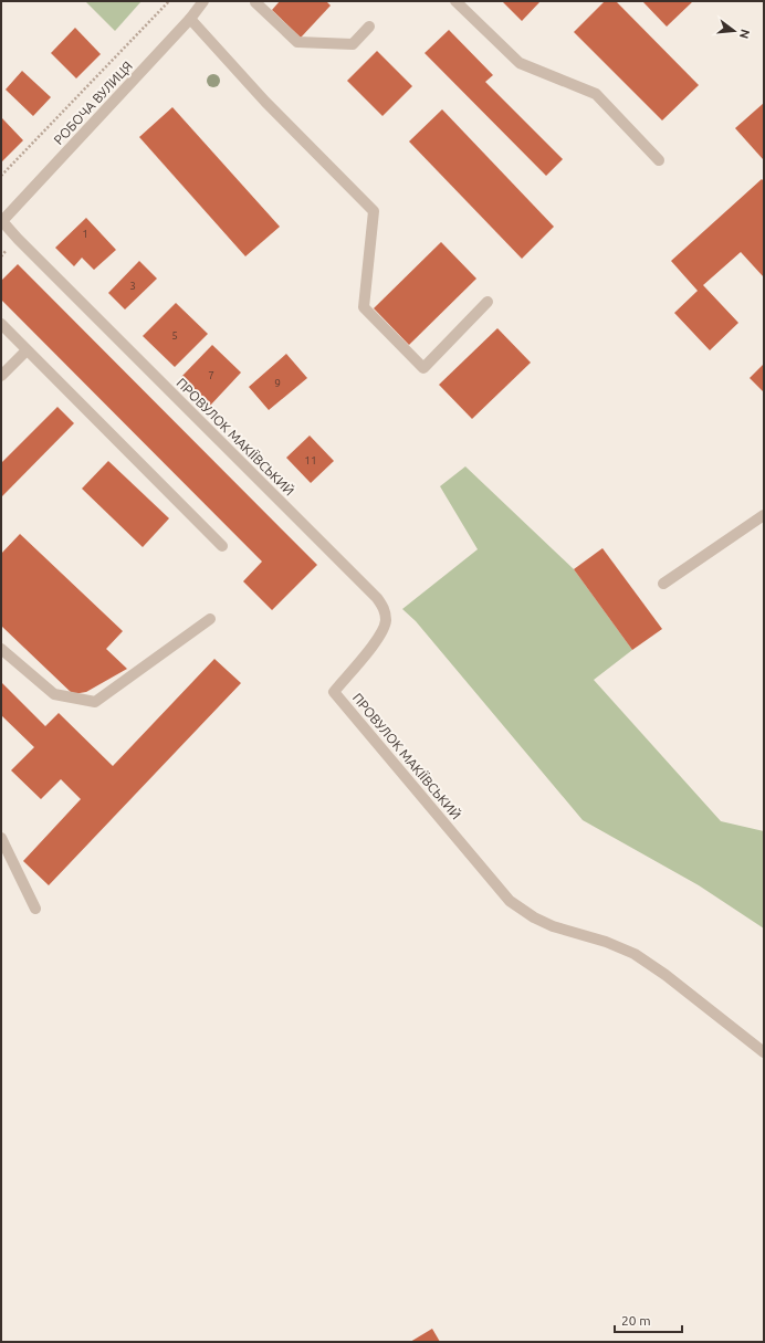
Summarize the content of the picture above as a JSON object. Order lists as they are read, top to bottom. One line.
{"streets":{"street":["РОБОЧА ВУЛИЦЯ","ПРОВУЛОК МАКІЇВСЬКИЙ"]},"crossings":[["РОБОЧА ВУЛИЦЯ","ПРОВУЛОК МАКІЇВСЬКИЙ"]],"house_numbers":["1","3","5","7","9","11"],"scale_bar":"20 m","north":"right"}
